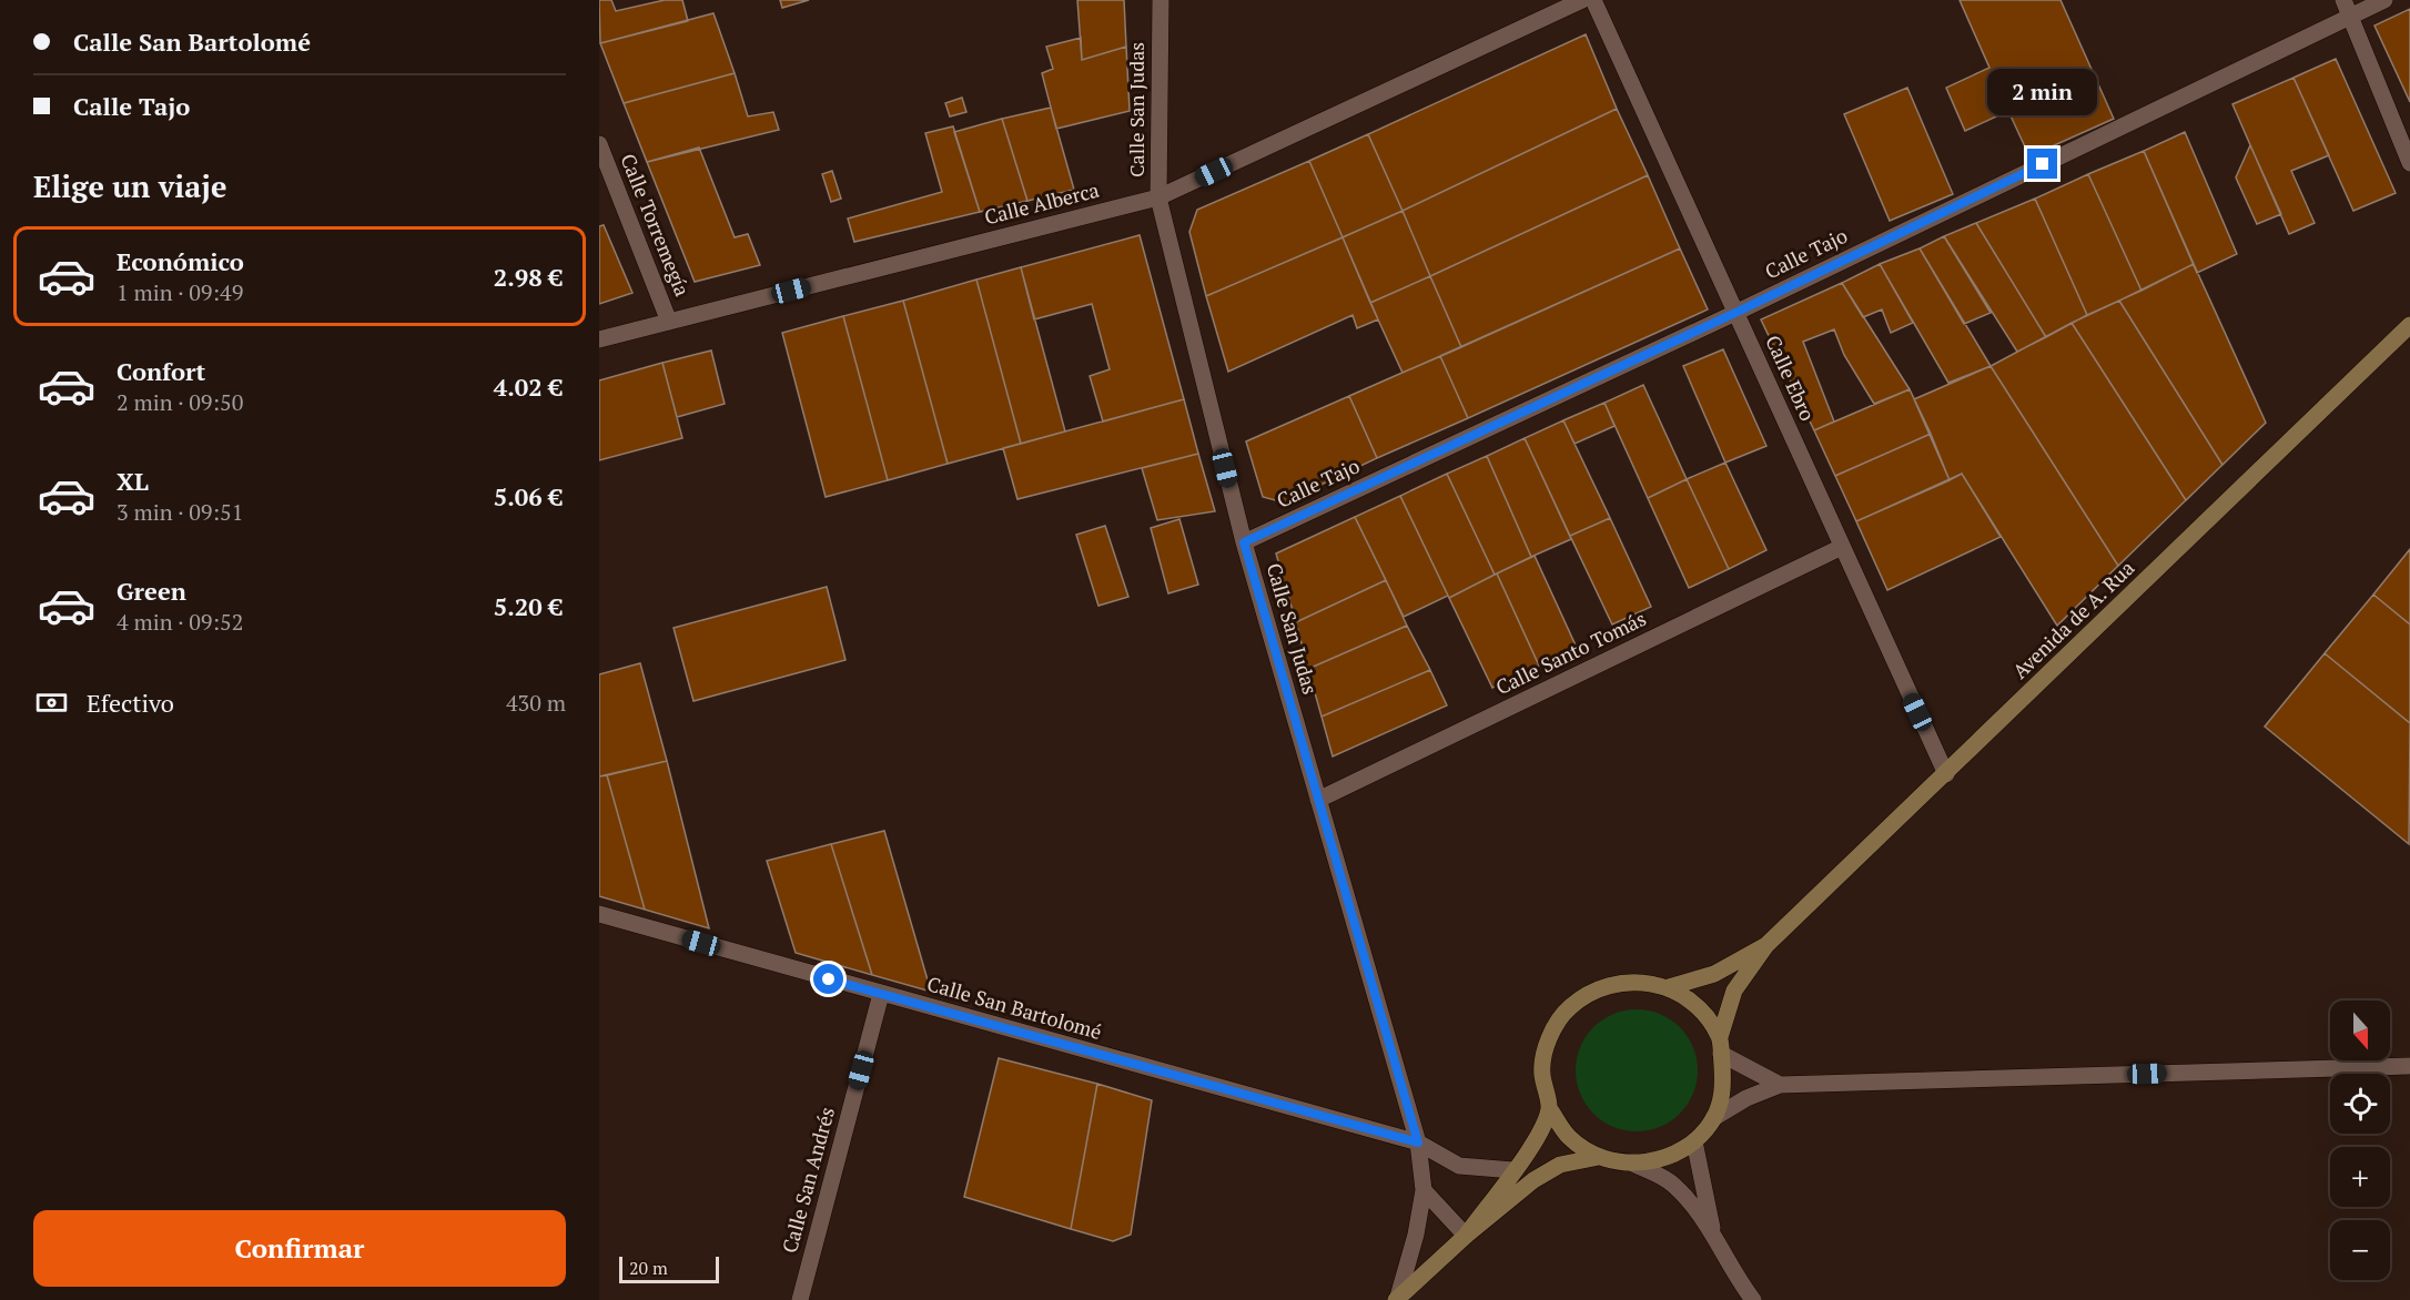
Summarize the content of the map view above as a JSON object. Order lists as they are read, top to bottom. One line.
{"streets":{"street":["Calle San Judas","Calle Alberca","Calle Torremegía","Calle Tajo","Calle Ebro","Avenida de A. Rua","Calle Santo Tomás","Calle San Bartolomé","Calle San Andrés"]},"crossings":[["Calle San Judas","Calle Alberca"],["Calle San Judas","Calle Tajo"],["Calle San Judas","Calle Santo Tomás"],["Calle San Judas","Calle San Bartolomé"],["Calle Alberca","Calle Torremegía"],["Calle Tajo","Calle Ebro"],["Calle Ebro","Avenida de A. Rua"],["Calle Ebro","Calle Santo Tomás"],["Calle San Bartolomé","Calle San Andrés"]],"scale_bar":"20 m","north":"bottom","page":{"banner":["Calle San Bartolomé","Calle Tajo"],"bubble":"2 min","heading":"Elige un viaje","list":[{"name":"Económico","note":"1 min · 09:49","value":"2.98 €"},{"name":"Confort","note":"2 min · 09:50","value":"4.02 €"},{"name":"XL","note":"3 min · 09:51","value":"5.06 €"},{"name":"Green","note":"4 min · 09:52","value":"5.20 €"}],"pay":["Efectivo","430 m"],"map_buttons":["+","−"],"buttons":"Confirmar","scale":"20 m"}}
